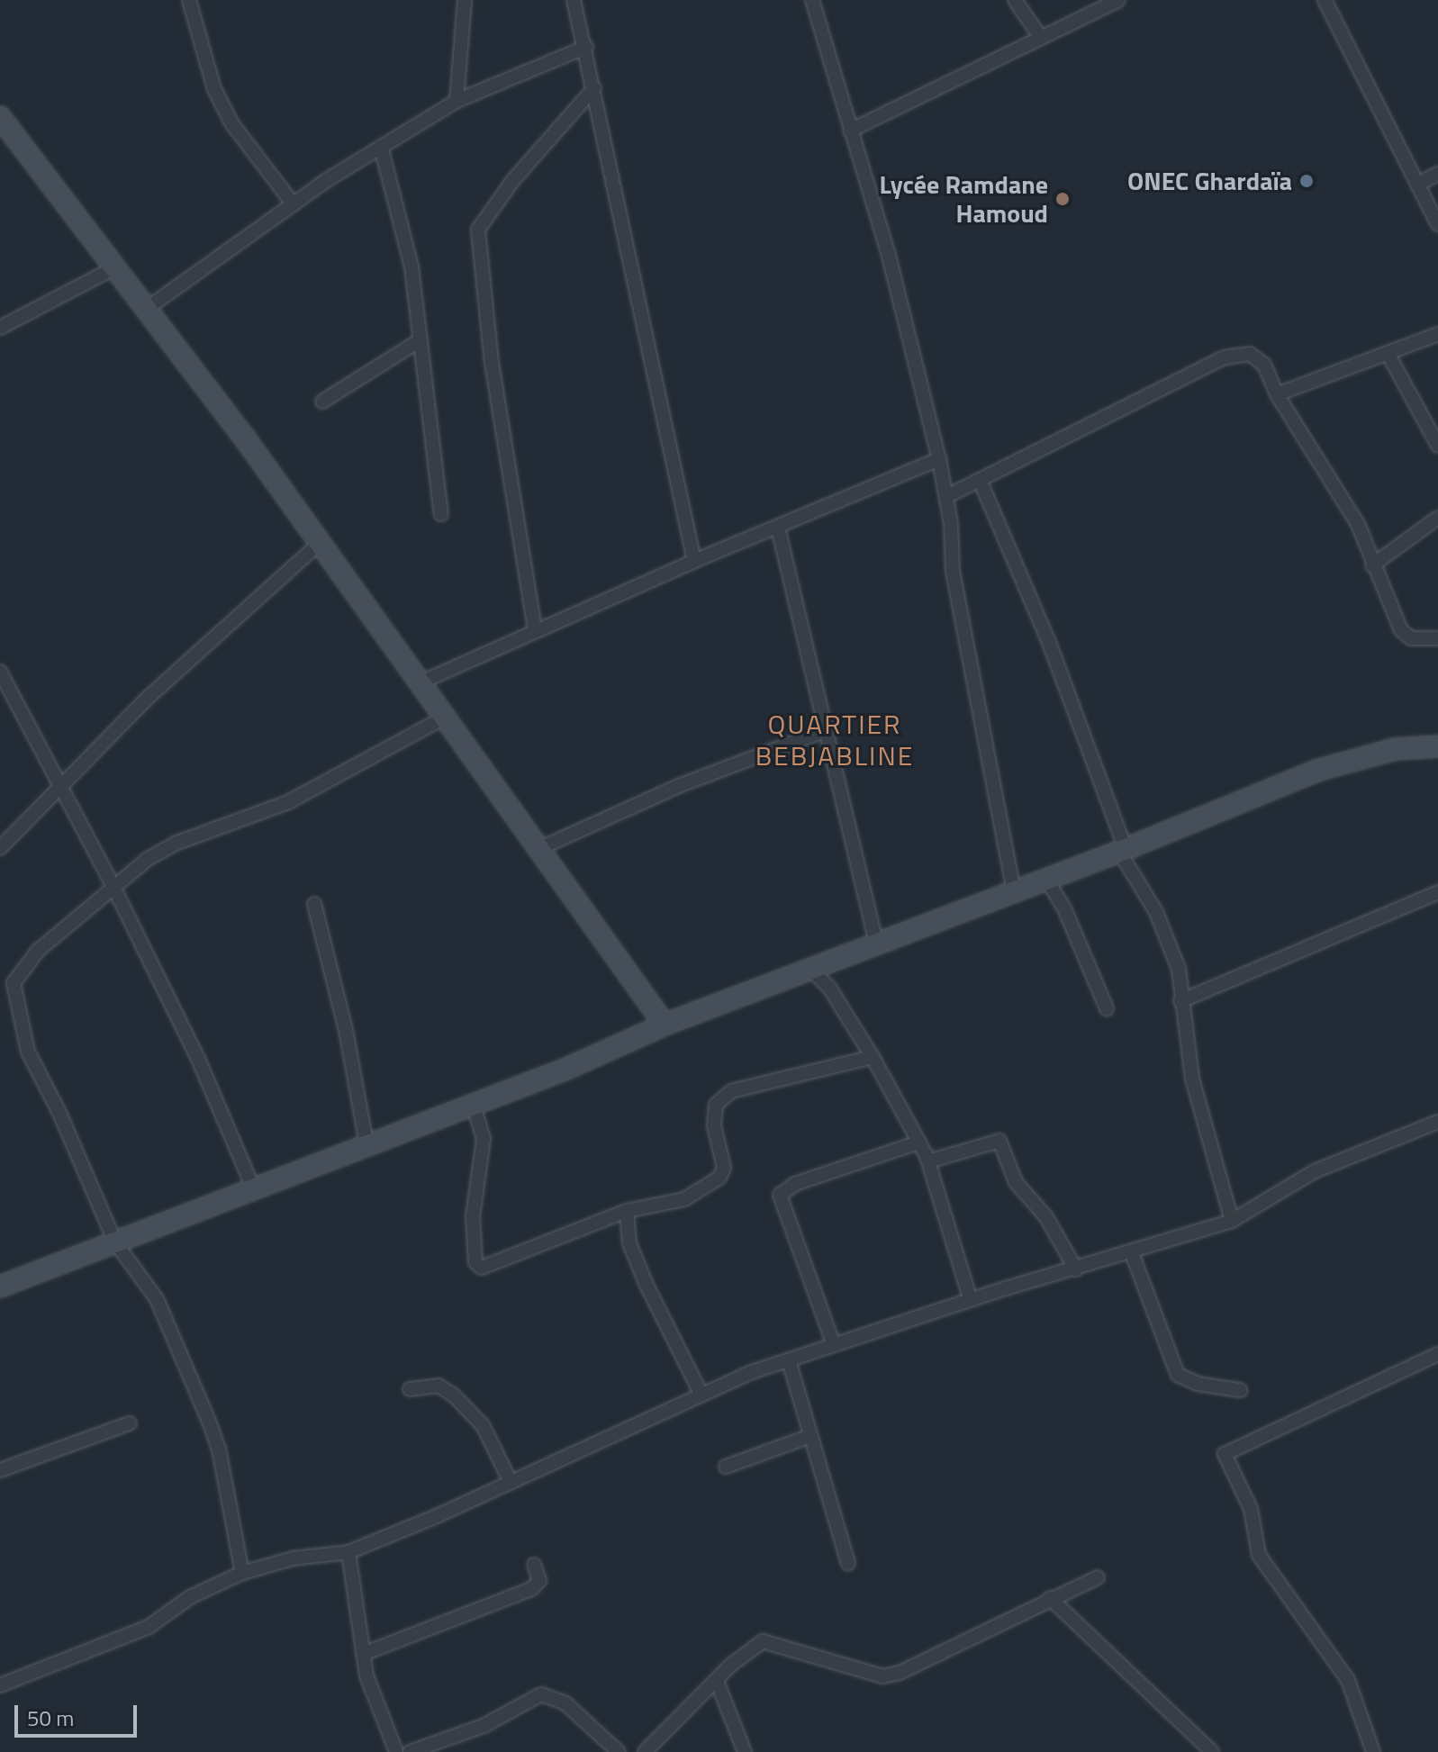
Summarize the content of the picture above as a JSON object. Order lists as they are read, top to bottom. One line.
{"districts":["QUARTIER BEBJABLINE"],"places":["ONEC Ghardaïa","Lycée Ramdane Hamoud"],"scale_bar":"50 m"}
